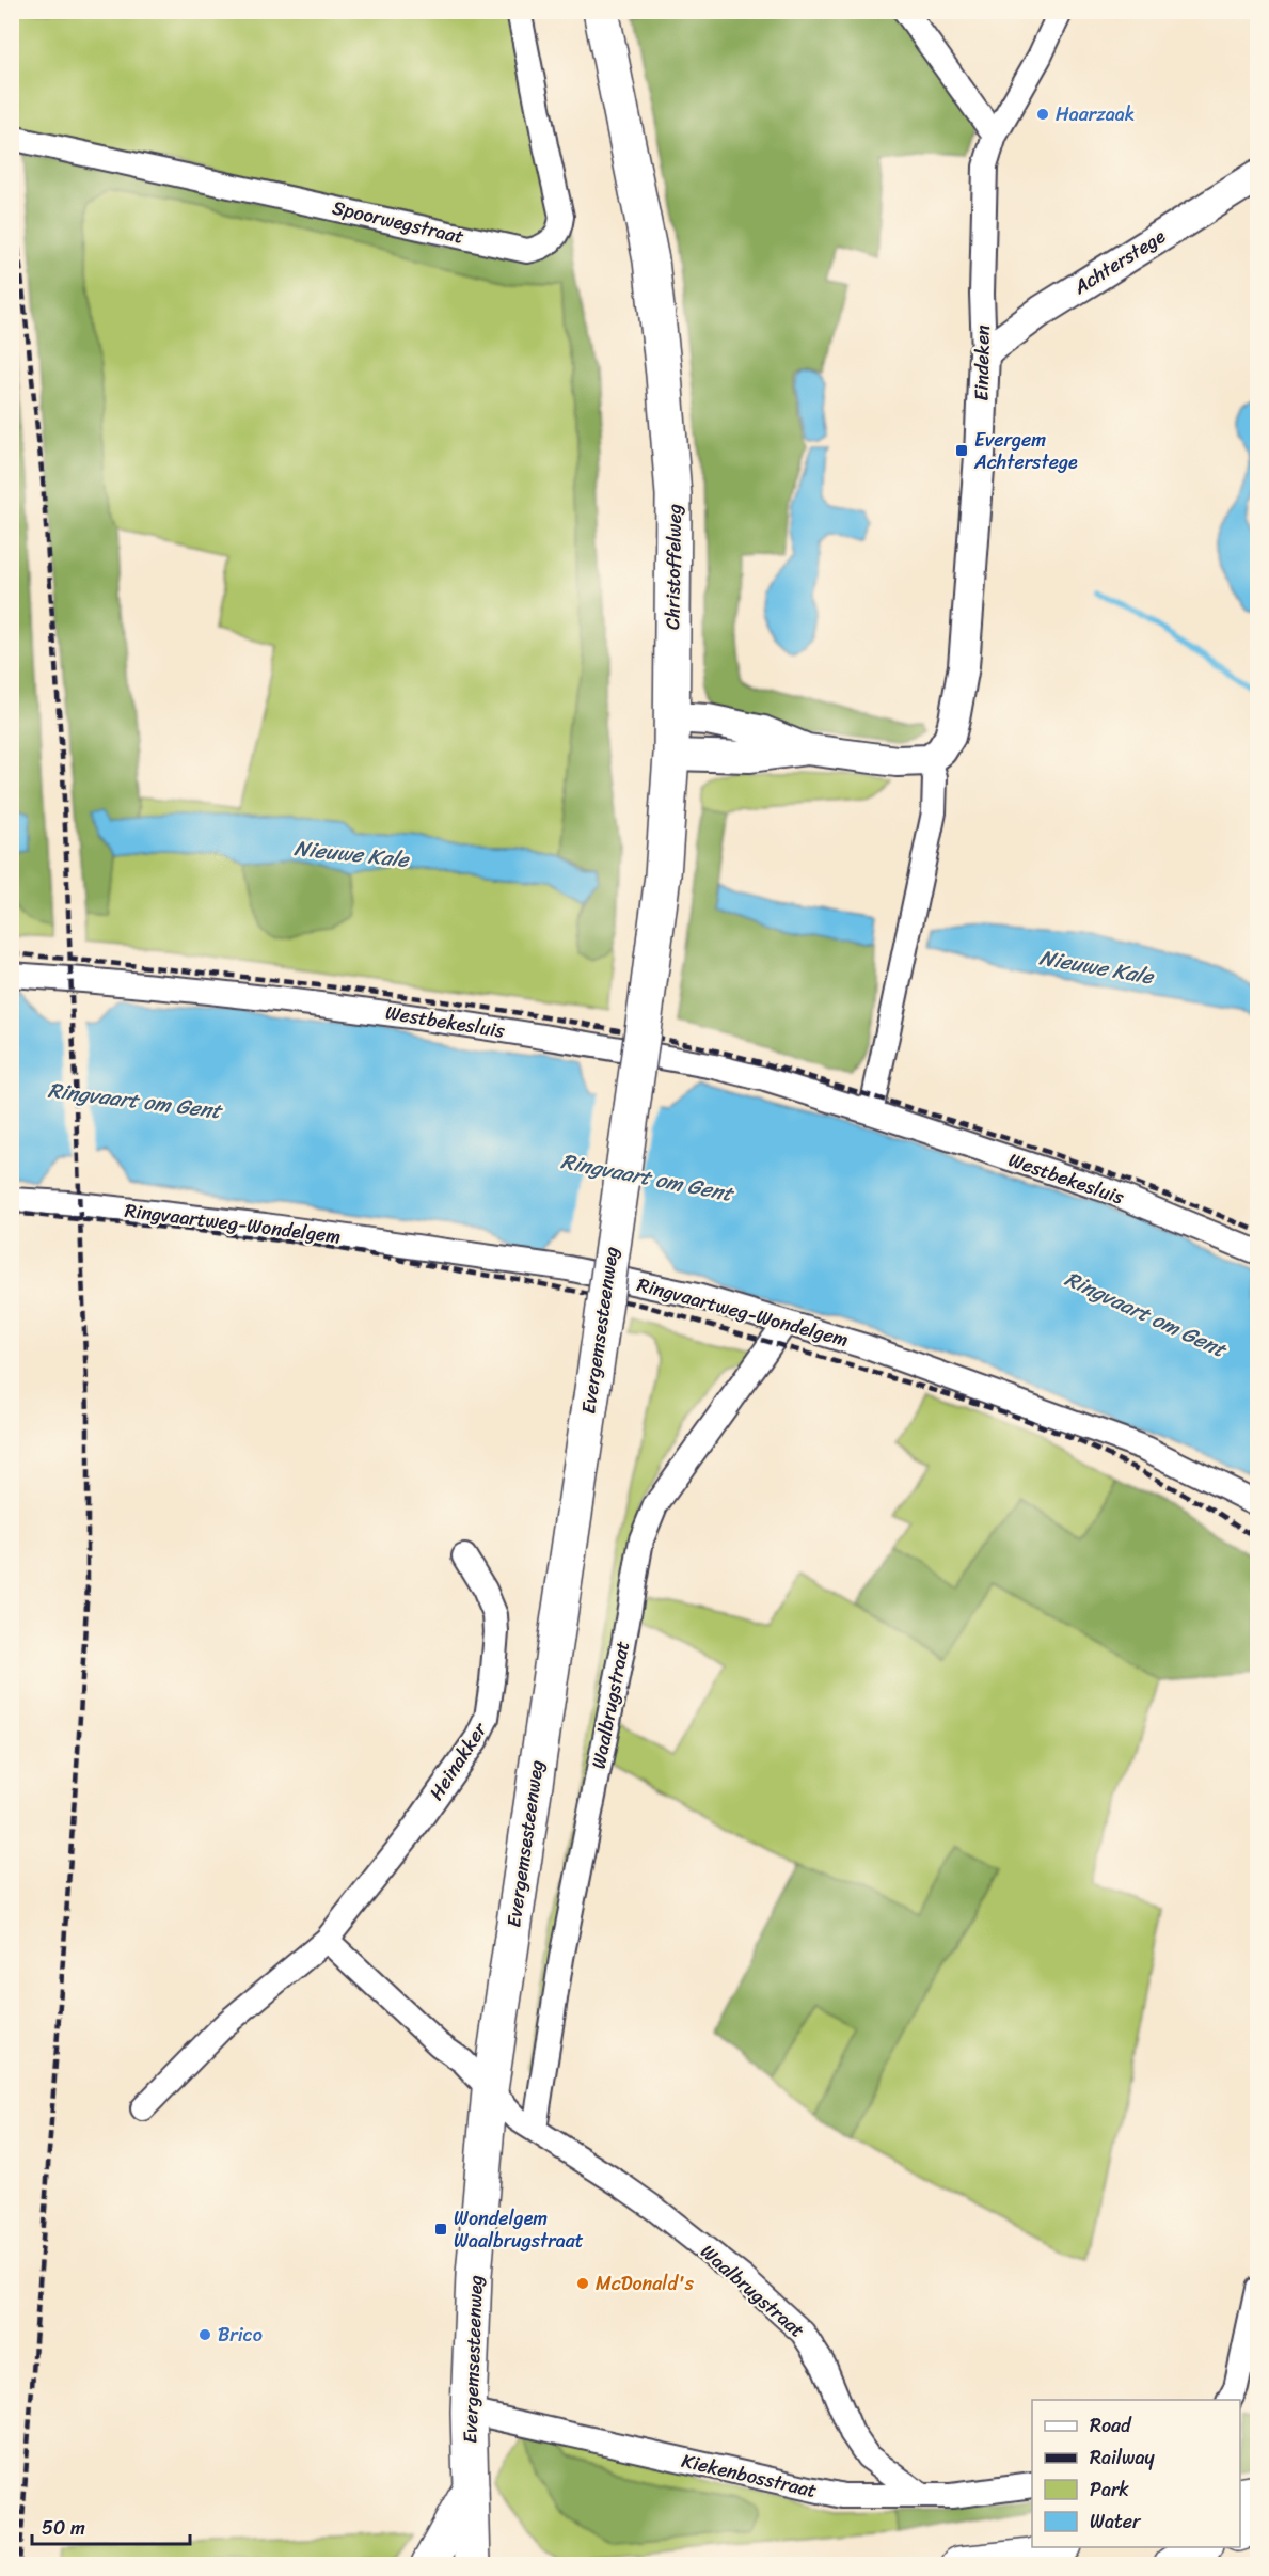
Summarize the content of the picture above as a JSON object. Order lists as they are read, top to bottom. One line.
{"streets":{"main road":["Christoffelweg","Evergemsesteenweg"],"street":["Spoorwegstraat","Achterstege","Eindeken","Westbekesluis","Ringvaartweg-Wondelgem","Waalbrugstraat","Heinakker","Kiekenbosstraat"]},"crossings":[["Achterstege","Eindeken"],["Christoffelweg","Evergemsesteenweg"],["Ringvaartweg-Wondelgem","Waalbrugstraat"],["Evergemsesteenweg","Waalbrugstraat"],["Evergemsesteenweg","Kiekenbosstraat"],["Waalbrugstraat","Kiekenbosstraat"]],"water":["Nieuwe Kale","Ringvaart om Gent"],"places":{"other":["Haarzaak","McDonald's","Brico"],"transit":["Evergem Achterstege","Wondelgem Waalbrugstraat"]},"legend":["Road","Railway","Park","Water"],"scale_bar":"50 m"}
